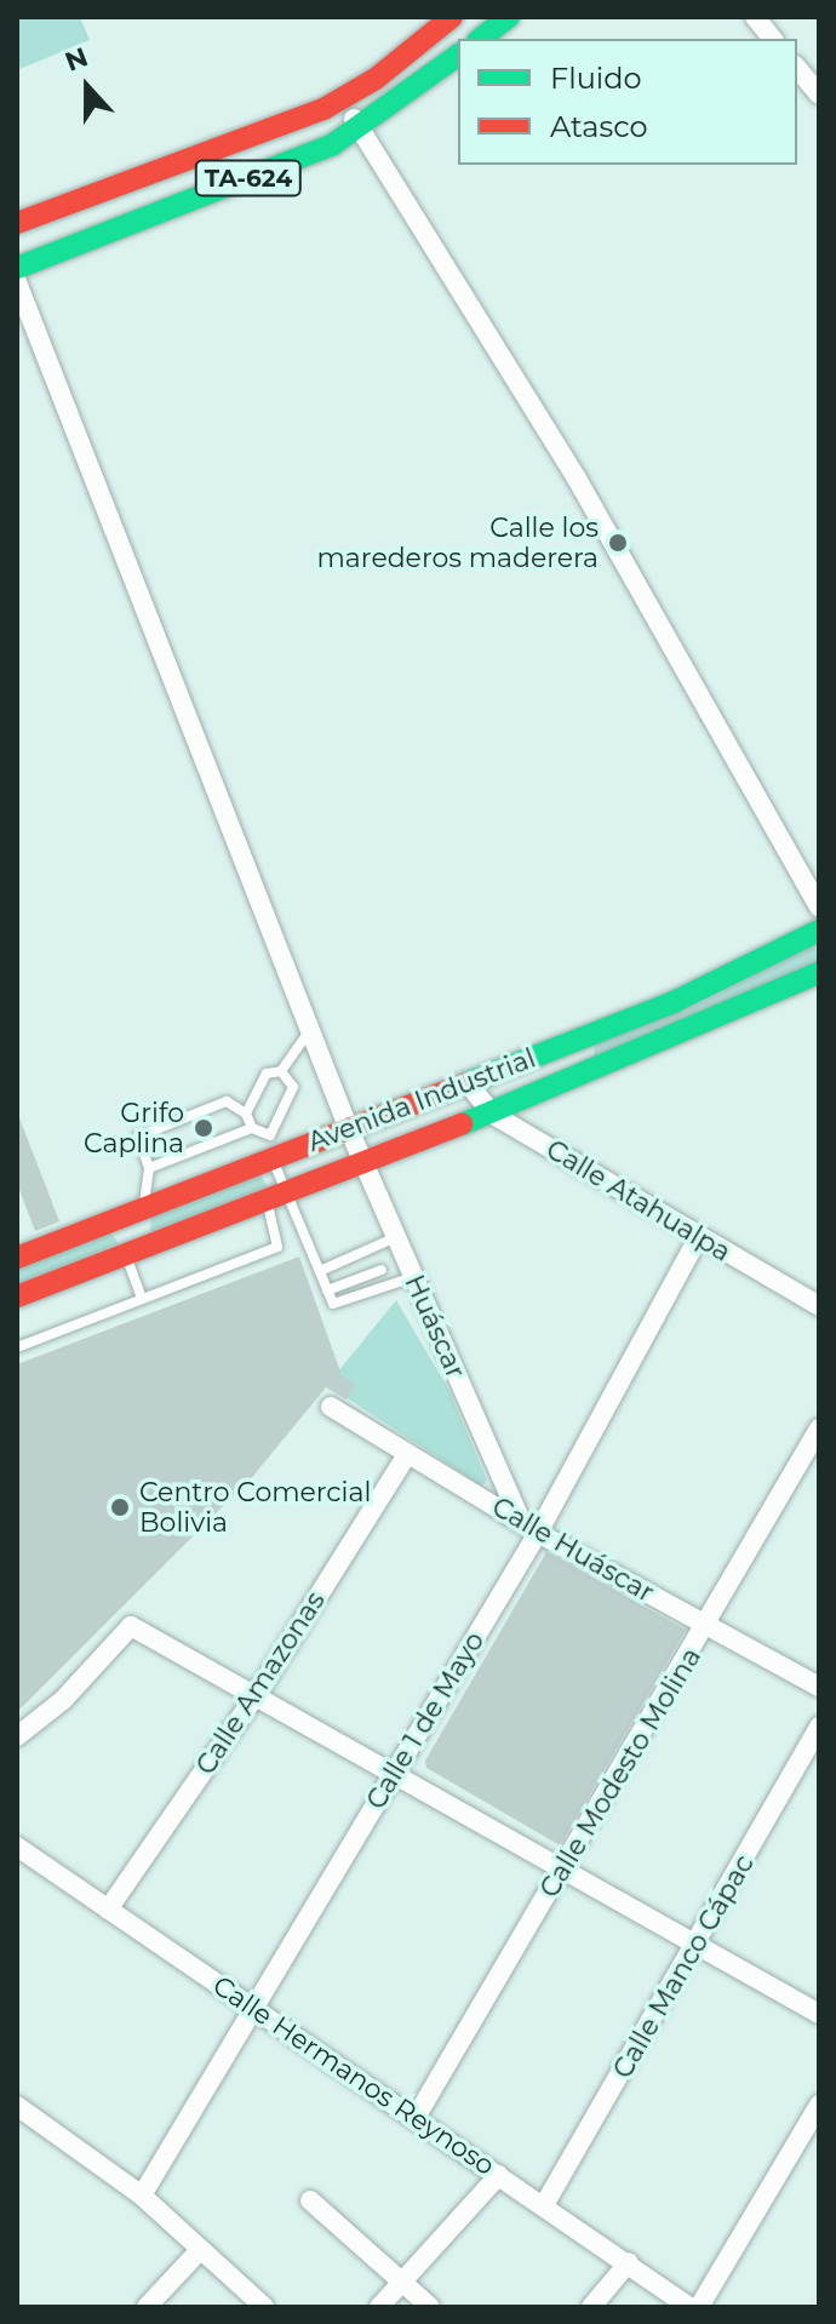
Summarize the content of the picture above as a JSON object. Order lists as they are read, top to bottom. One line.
{"streets":{"main road":["TA-624","Avenida Industrial"],"street":["Calle Atahualpa","Huáscar","Calle Huáscar","Calle Amazonas","Calle 1 de Mayo","Calle Modesto Molina","Calle Manco Cápac","Calle Hermanos Reynoso"]},"crossings":[["Avenida Industrial","Calle Atahualpa"],["Avenida Industrial","Huáscar"],["Calle Atahualpa","Calle 1 de Mayo"],["Huáscar","Calle Huáscar"],["Huáscar","Calle 1 de Mayo"],["Calle Huáscar","Calle Amazonas"],["Calle Huáscar","Calle 1 de Mayo"],["Calle Huáscar","Calle Modesto Molina"],["Calle Amazonas","Calle Hermanos Reynoso"],["Calle 1 de Mayo","Calle Hermanos Reynoso"],["Calle Modesto Molina","Calle Hermanos Reynoso"],["Calle Manco Cápac","Calle Hermanos Reynoso"]],"places":["Calle los marederos maderera","Grifo Caplina","Centro Comercial Bolivia"],"legend":["Fluido","Atasco"],"north":"top"}
